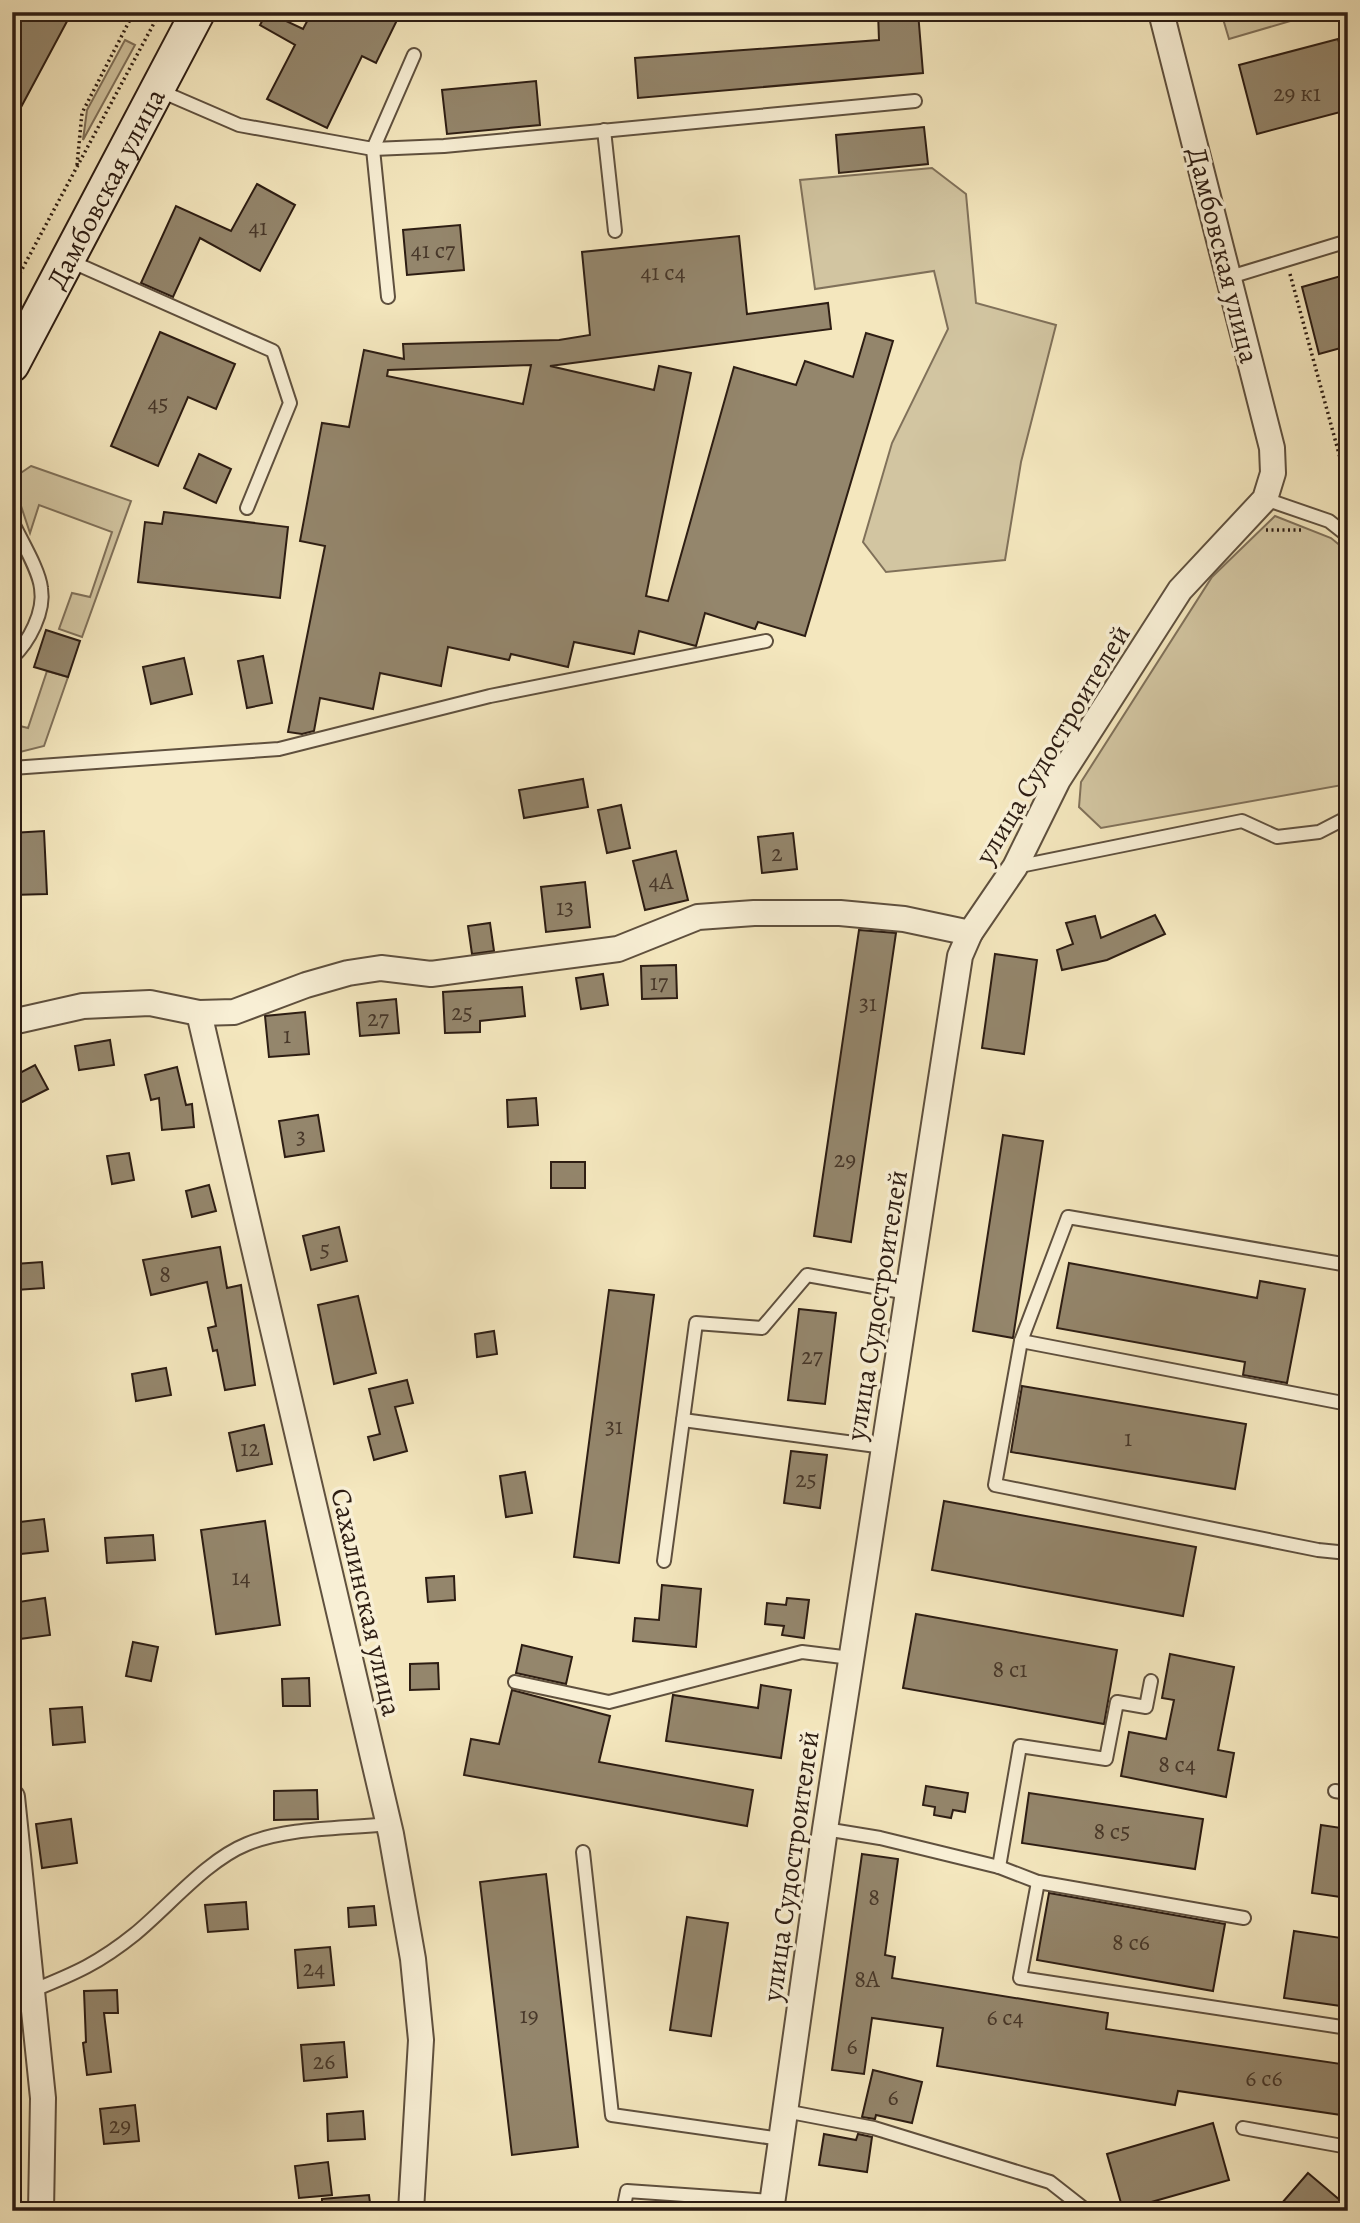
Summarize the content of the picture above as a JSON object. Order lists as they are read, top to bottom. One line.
{"streets":{"main road":["Дамбовская улица"],"street":["улица Судостроителей","Сахалинская улица"]},"crossings":[["Дамбовская улица","улица Судостроителей"]],"house_numbers":["29 к1","41","41 с7","41 с4","45","2","4А","13","17","31","25","27","1","3","29","5","8","27","31","1","12","25","14","8 с1","8 с4","8 с5","8","8 с6","24","8А","19","6 с4","6","26","6 с6","6","29"]}
